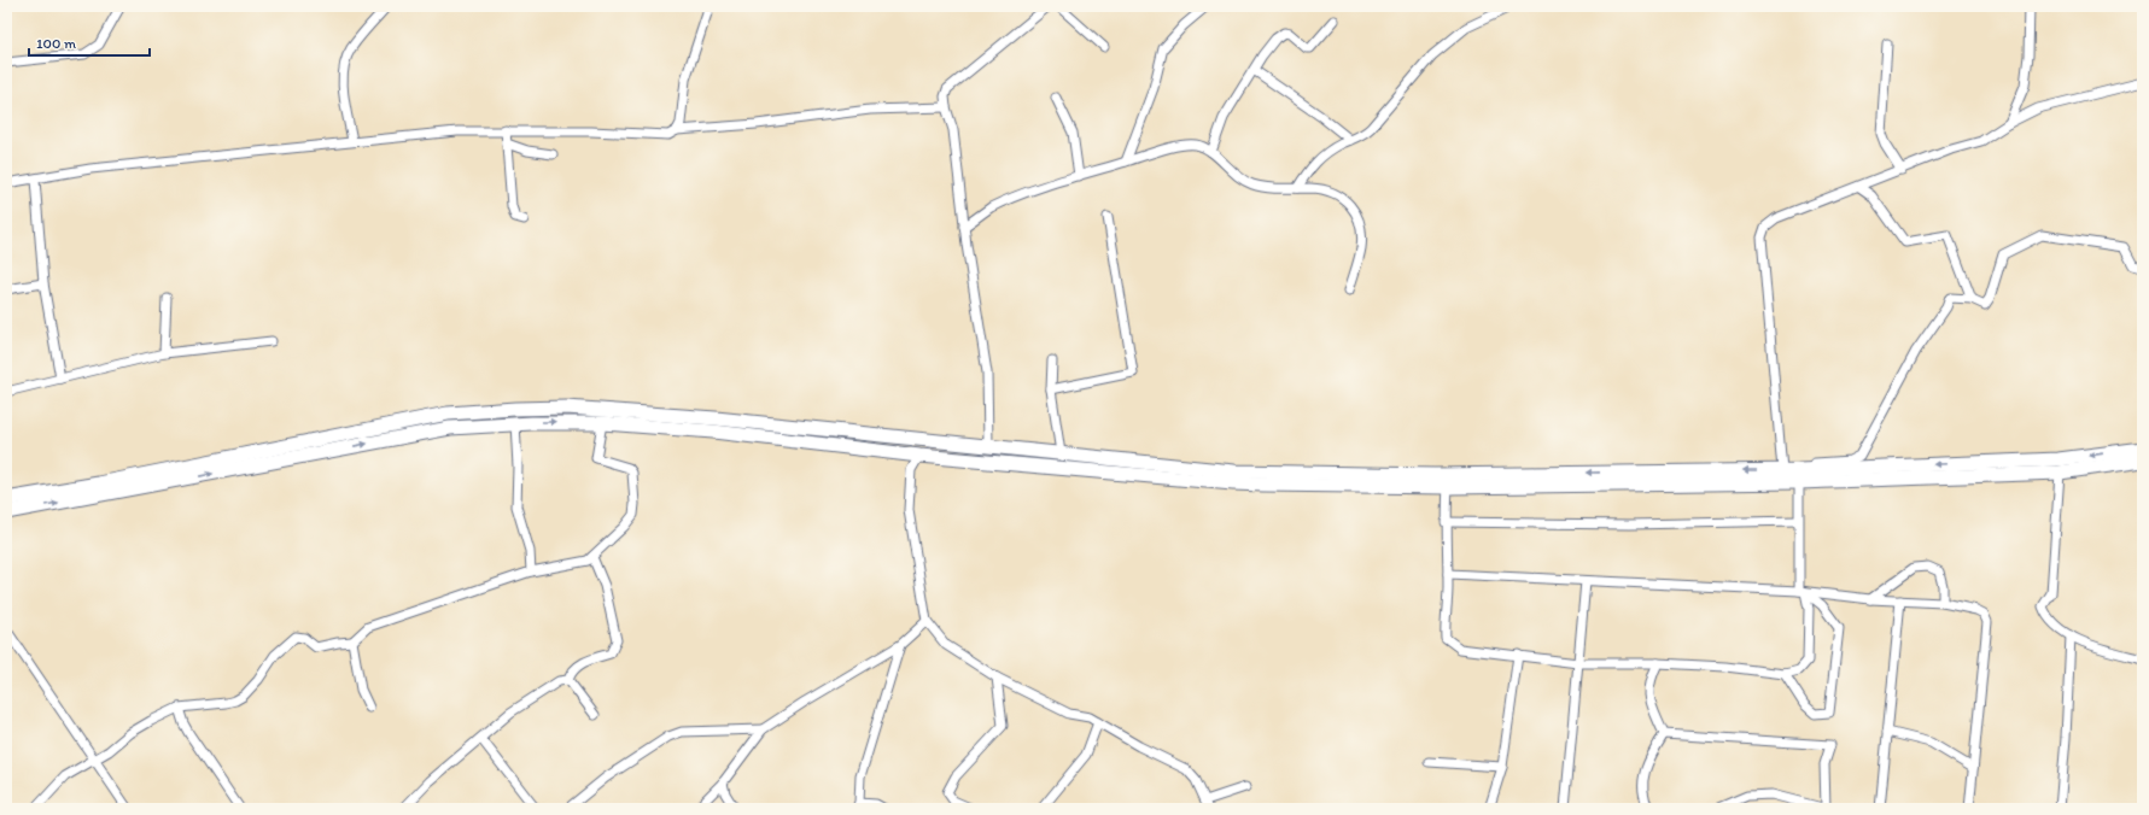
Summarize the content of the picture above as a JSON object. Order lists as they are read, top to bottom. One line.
{"scale_bar":"100 m"}
